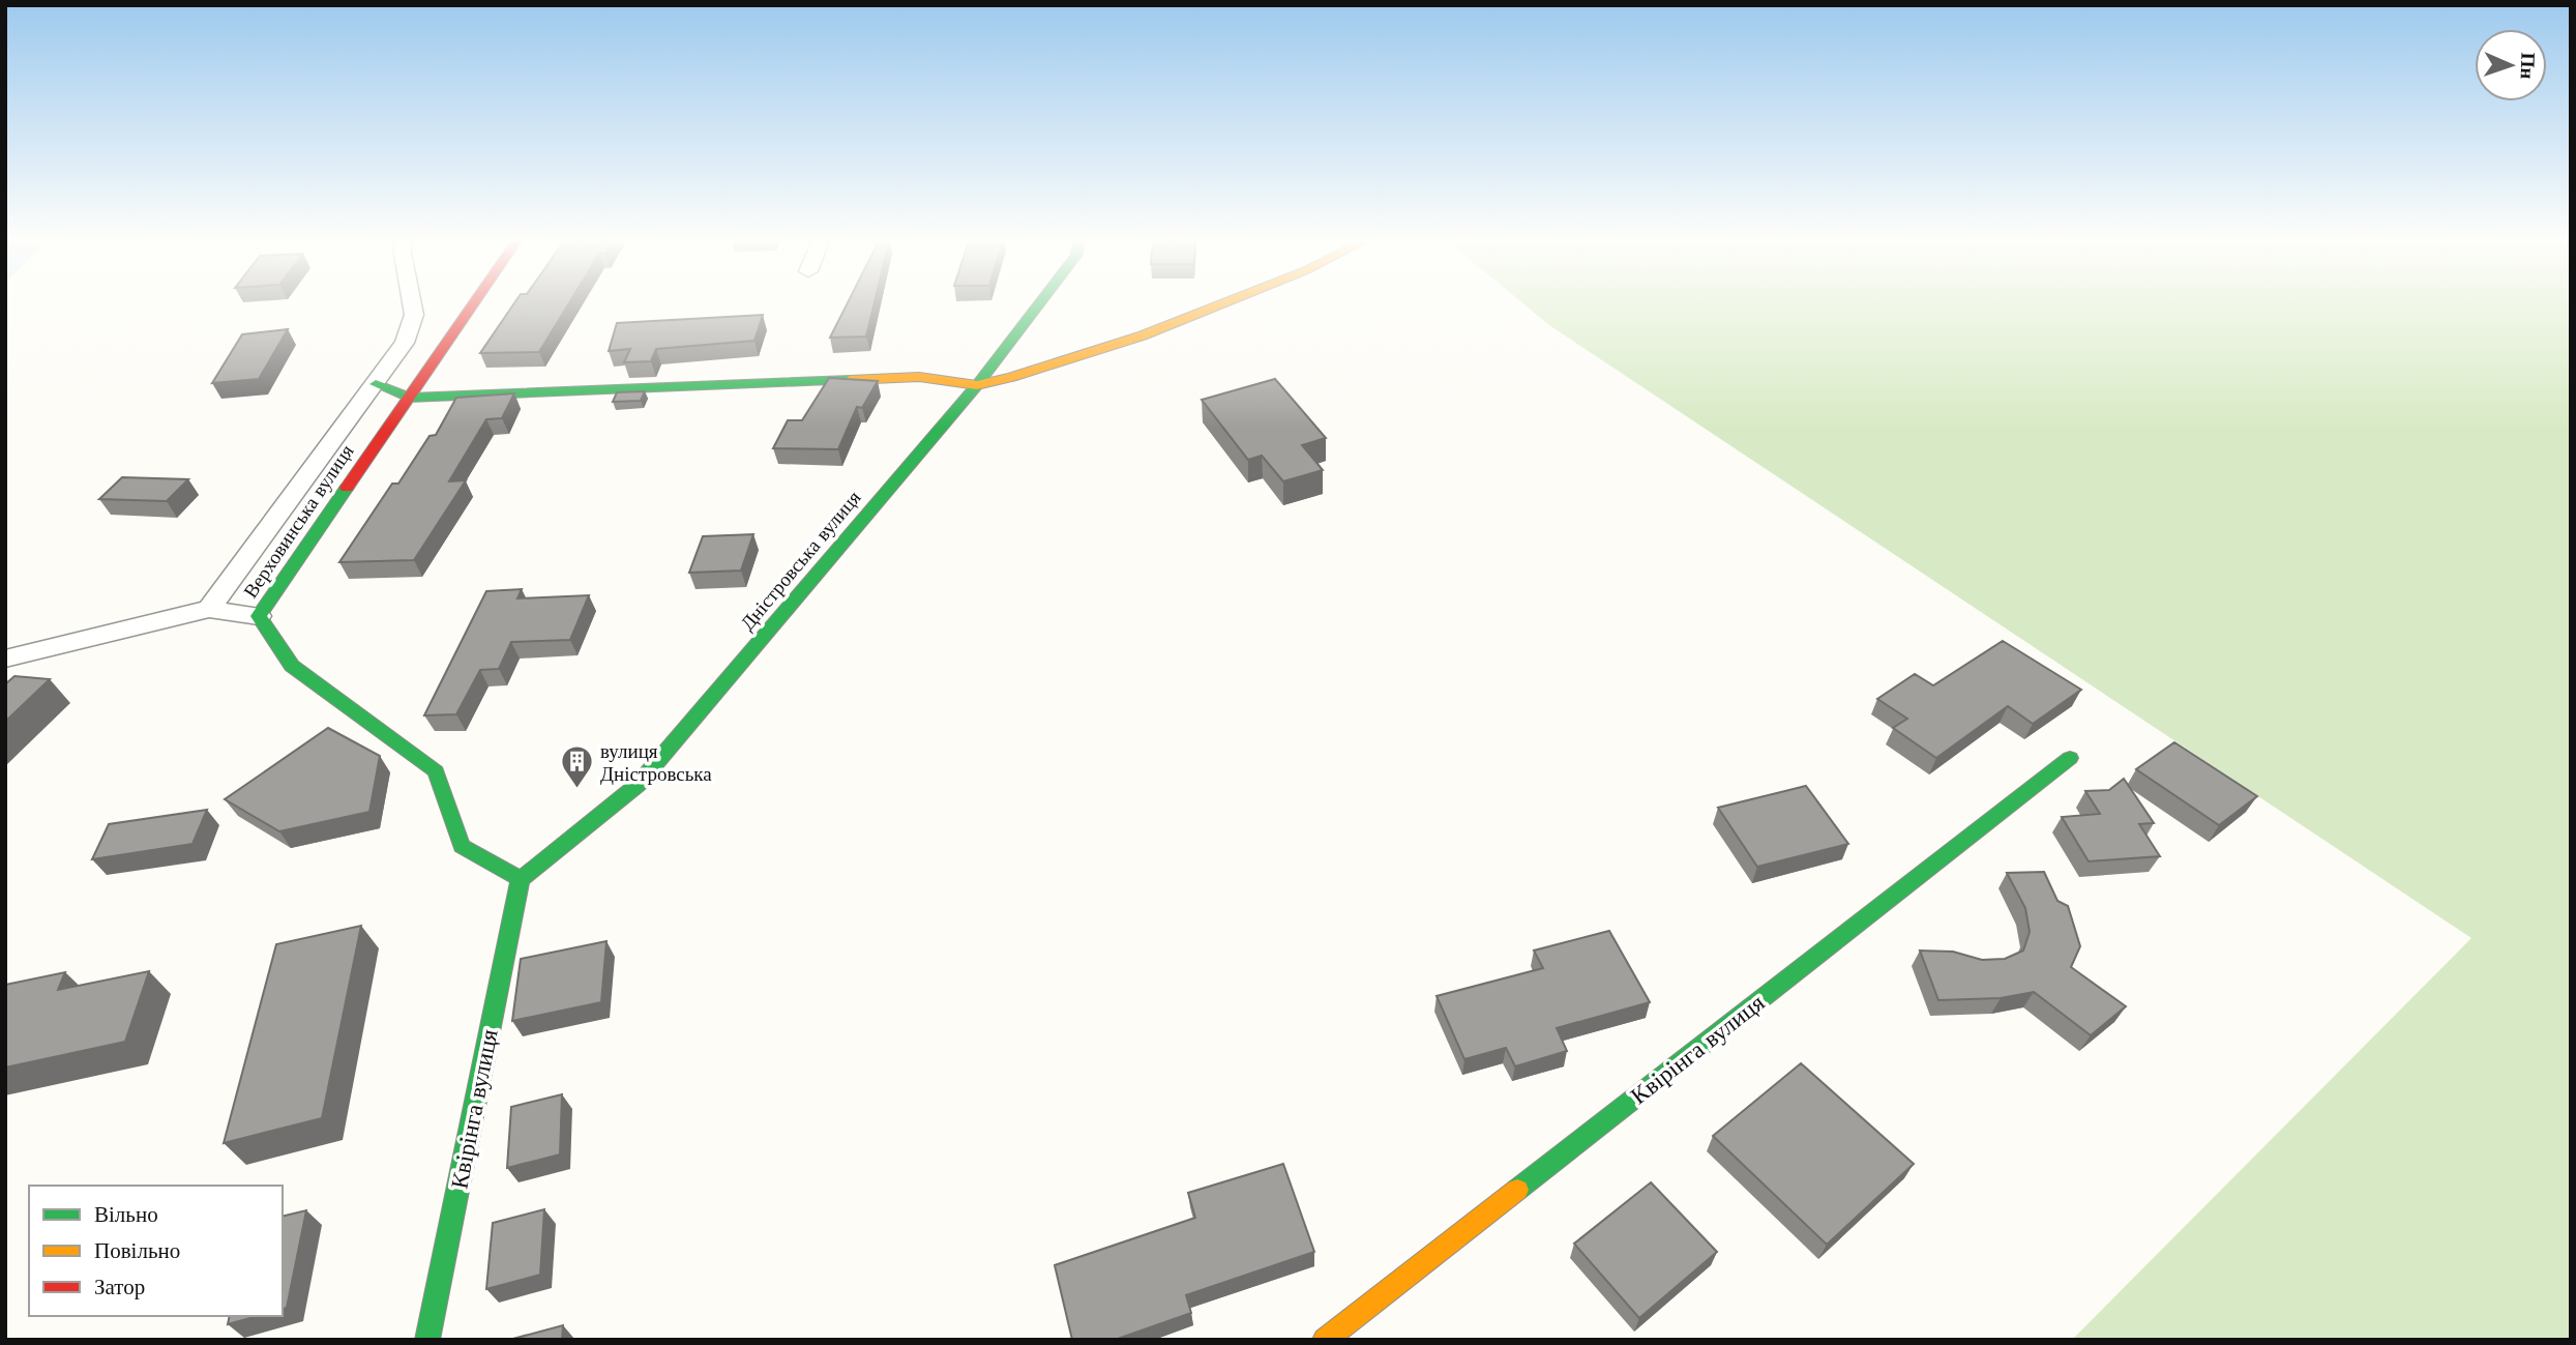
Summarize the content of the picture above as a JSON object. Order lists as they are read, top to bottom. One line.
{"streets":{"street":["Верховинська вулиця","Дністровська вулиця","Квірінга вулиця"]},"crossings":[["Верховинська вулиця","Дністровська вулиця"],["Верховинська вулиця","Квірінга вулиця"],["Дністровська вулиця","Квірінга вулиця"]],"places":{"building":["вулиця Дністровська"]},"legend":["Вільно","Повільно","Затор"],"north":"right"}
